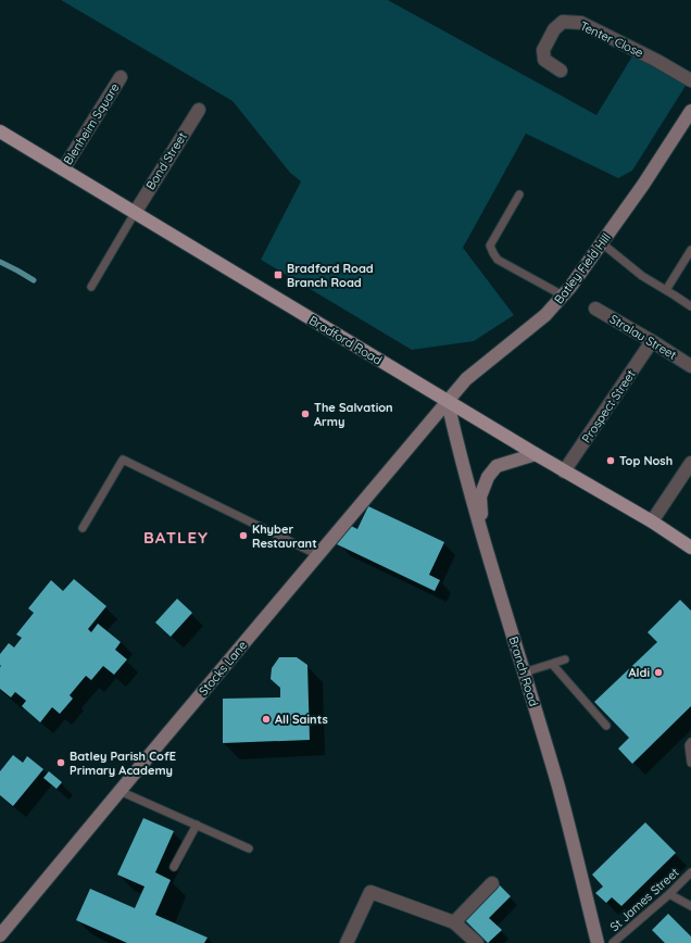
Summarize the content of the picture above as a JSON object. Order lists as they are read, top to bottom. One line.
{"streets":{"main road":["Batley Field Hill","Bradford Road","Stocks Lane","Branch Road"],"street":["Tenter Close","Blenheim Square","Bond Street","Stralau Street","Prospect Street"],"lane":["St James Street"]},"crossings":[["Blenheim Square","Bradford Road"],["Bond Street","Bradford Road"],["Batley Field Hill","Bradford Road"],["Batley Field Hill","Stocks Lane"],["Batley Field Hill","Branch Road"],["Stralau Street","Prospect Street"],["Bradford Road","Prospect Street"],["Bradford Road","Stocks Lane"],["Bradford Road","Branch Road"],["Stocks Lane","Branch Road"]],"districts":["BATLEY"],"places":{"transit":["Bradford Road Branch Road"],"other":["The Salvation Army","Top Nosh","Khyber Restaurant","Aldi","All Saints","Batley Parish CofE Primary Academy"]}}
